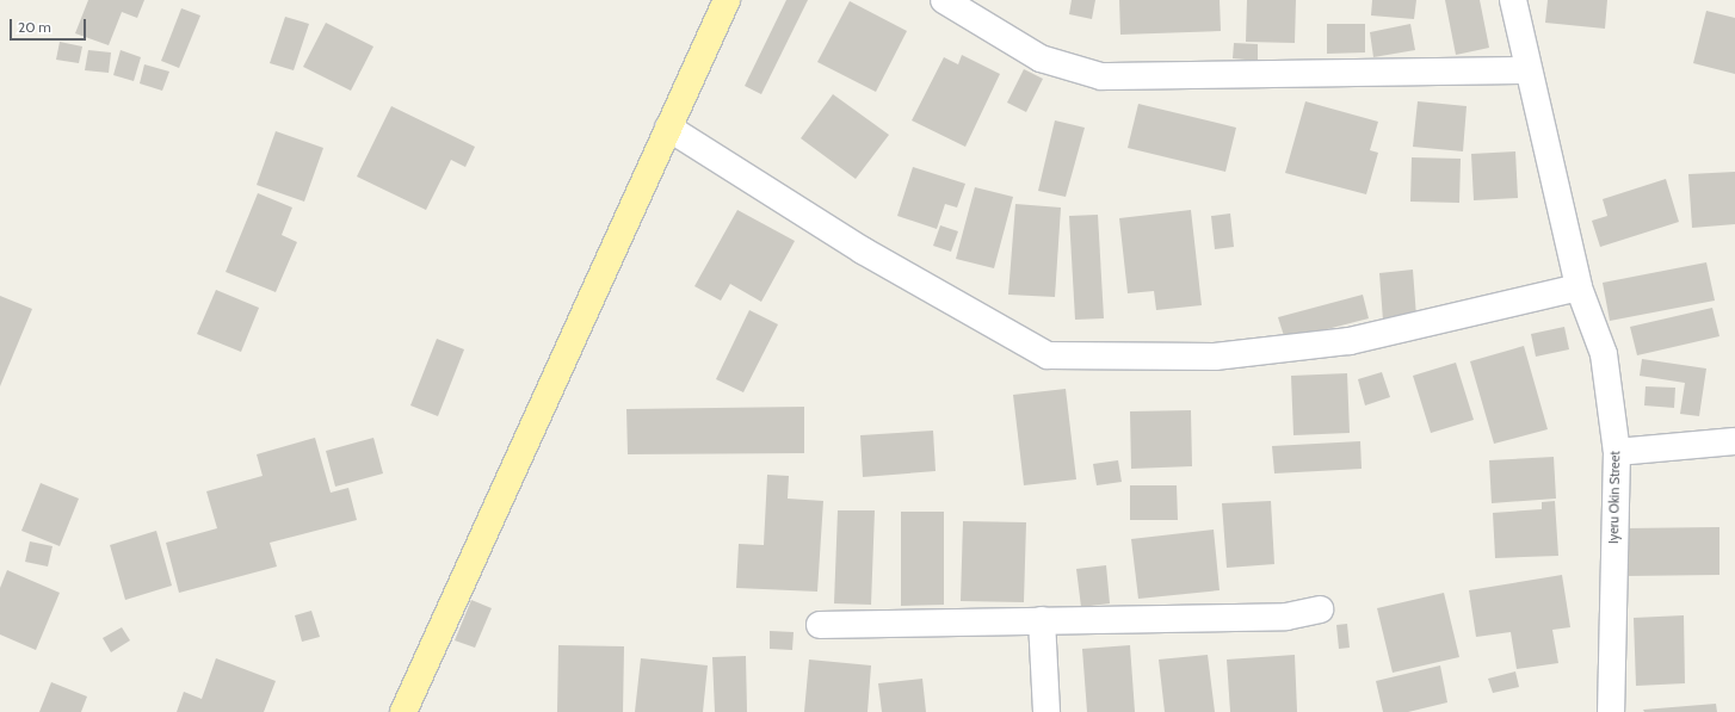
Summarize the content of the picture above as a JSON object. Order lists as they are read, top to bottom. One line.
{"streets":{"street":["Iyeru Okin Street"]},"scale_bar":"20 m"}
